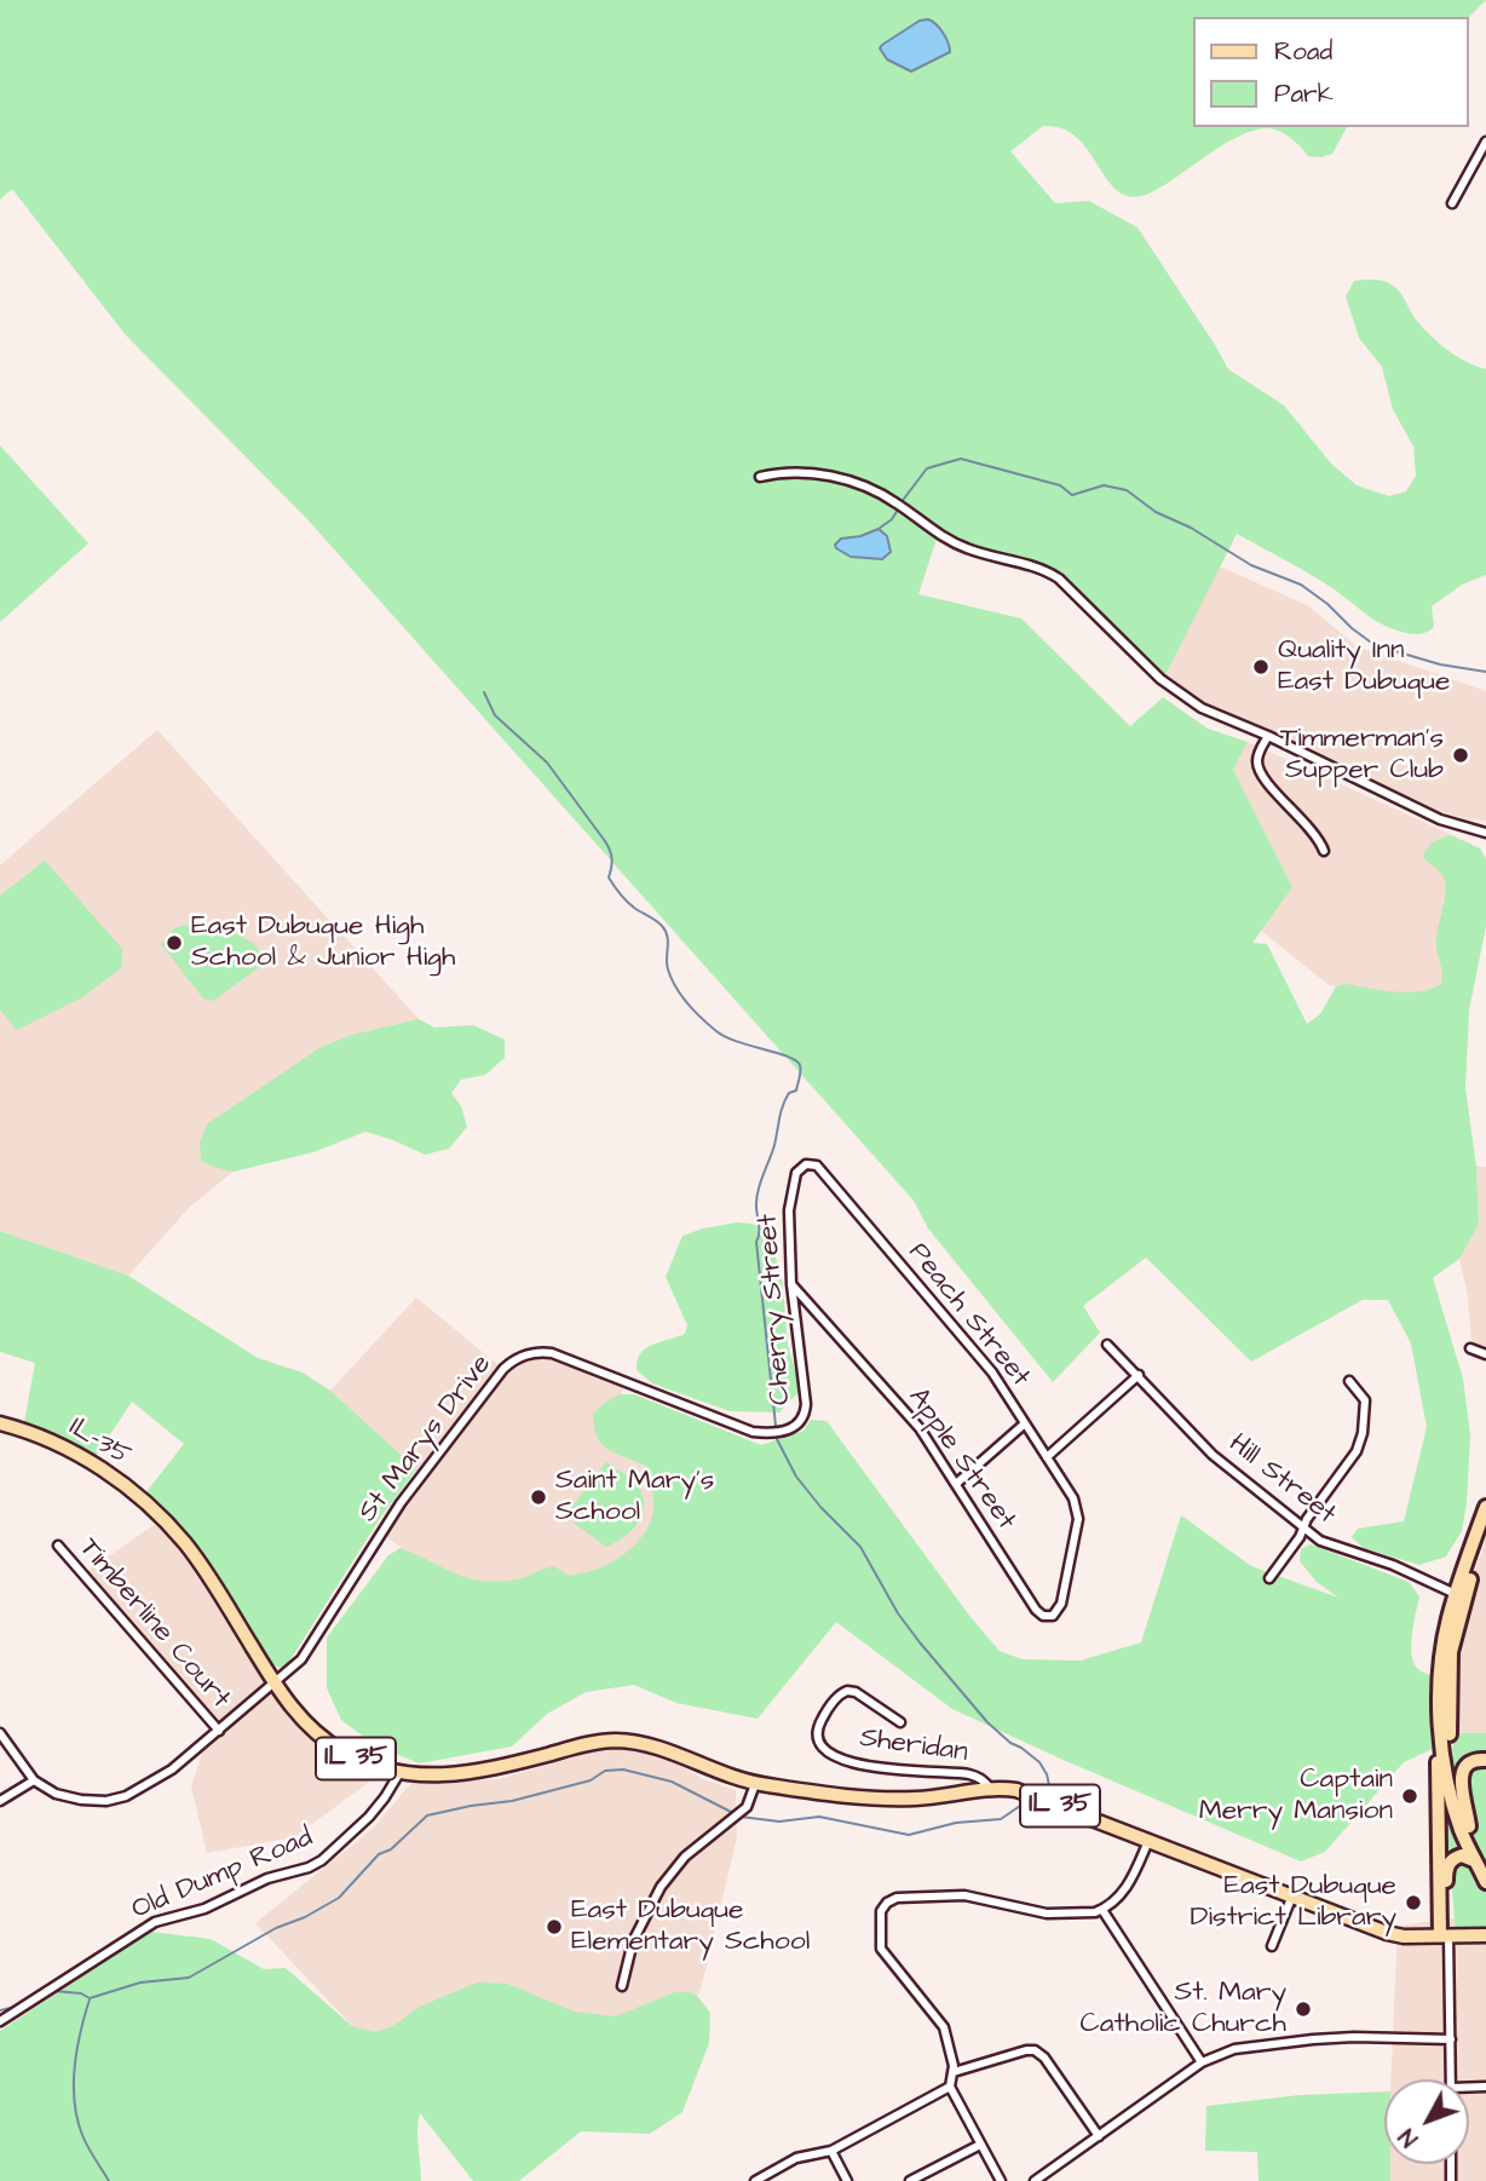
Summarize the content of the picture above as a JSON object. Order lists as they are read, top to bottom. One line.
{"streets":{"main road":["IL-35","IL 35"],"street":["Cherry Street","Peach Street","St Marys Drive","Apple Street","Hill Street","Timberline Court","Sheridan","Old Dump Road"]},"crossings":[["Cherry Street","Peach Street"],["Cherry Street","St Marys Drive"],["Cherry Street","Apple Street"],["Peach Street","Apple Street"],["St Marys Drive","IL-35"],["St Marys Drive","Timberline Court"],["St Marys Drive","IL 35"],["IL-35","IL 35"],["Sheridan","IL 35"],["IL 35","Old Dump Road"]],"places":["Quality Inn East Dubuque","Timmerman's Supper Club","East Dubuque High School & Junior High","Saint Mary's School","Captain Merry Mansion","East Dubuque District Library","East Dubuque Elementary School","St. Mary Catholic Church"],"legend":["Road","Park"],"north":"bottom left"}
